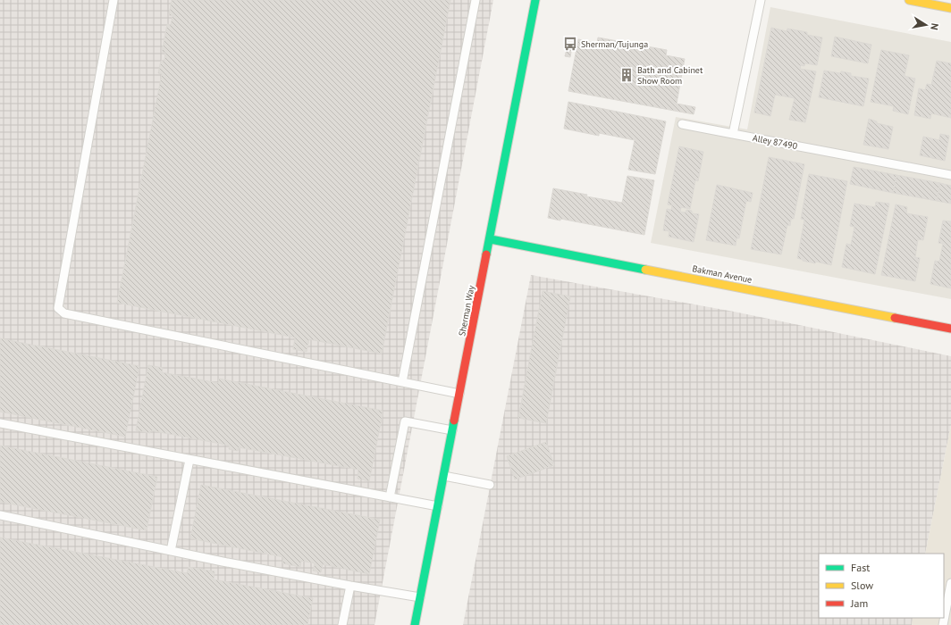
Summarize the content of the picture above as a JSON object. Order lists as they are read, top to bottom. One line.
{"streets":{"main road":["Bakman Avenue","Sherman Way"],"lane":["Alley 87490"]},"crossings":[["Bakman Avenue","Sherman Way"]],"places":{"bus stop":["Sherman/Tujunga"],"building":["Bath and Cabinet Show Room"]},"legend":["Fast","Slow","Jam"],"north":"right"}
